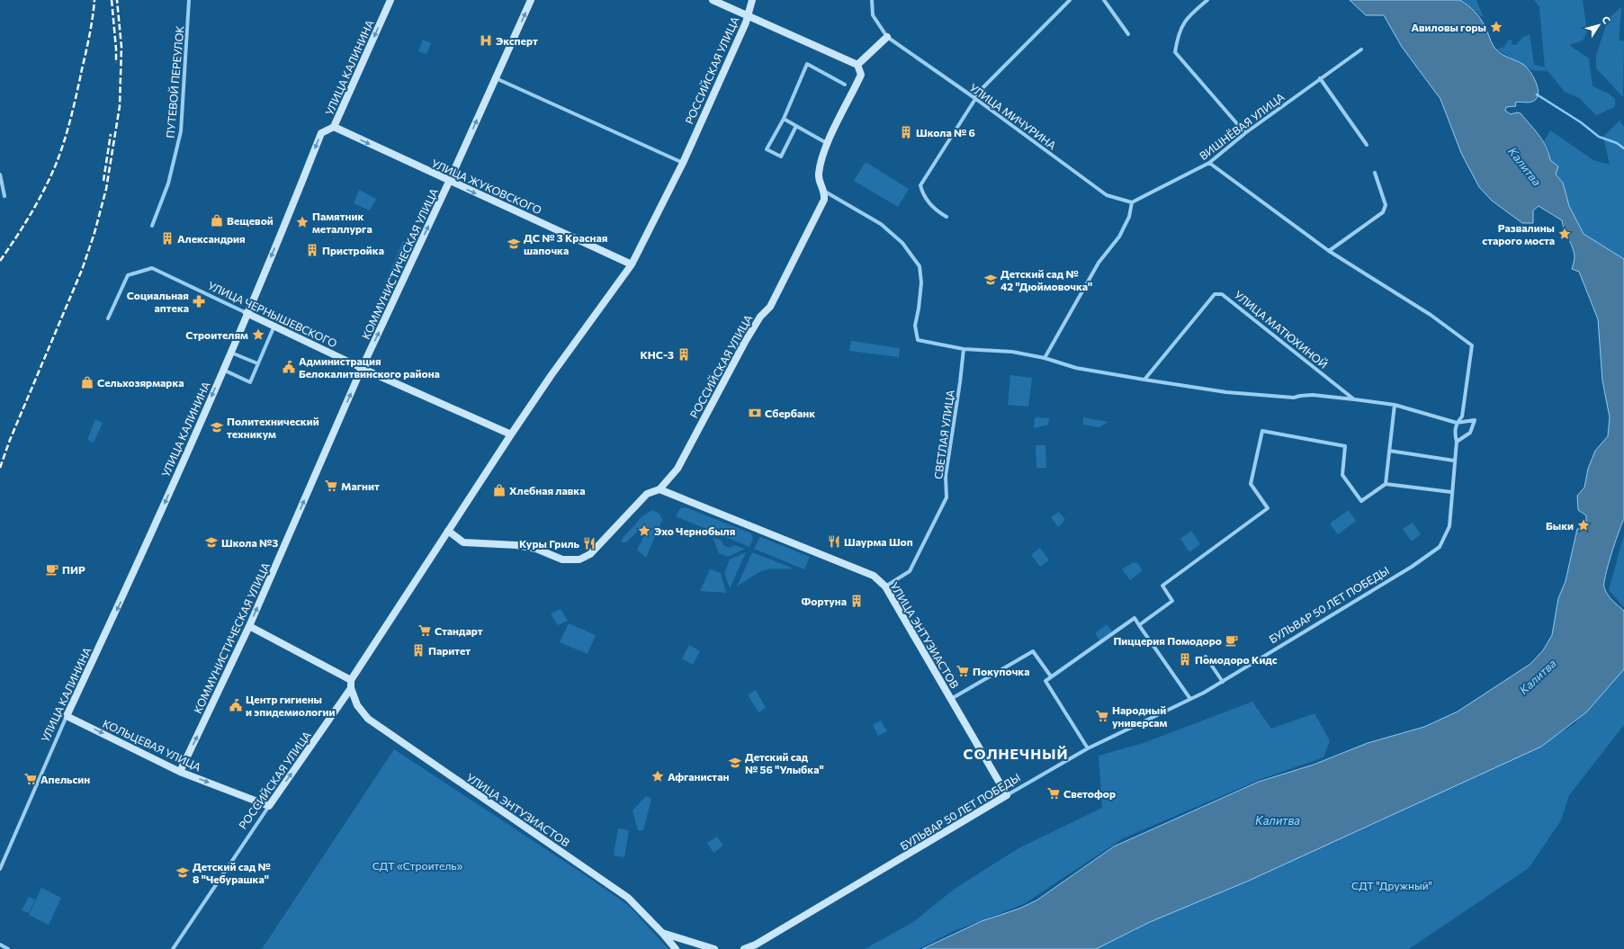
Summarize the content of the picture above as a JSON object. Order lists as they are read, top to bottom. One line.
{"streets":{"street":["УЛИЦА КАЛИНИНА","РОССИЙСКАЯ УЛИЦА","ПУТЕВОЙ ПЕРЕУЛОК","УЛИЦА МИЧУРИНА","ВИШНЁВАЯ УЛИЦА","УЛИЦА ЖУКОВСКОГО","КОММУНИСТИЧЕСКАЯ УЛИЦА","УЛИЦА ЧЕРНЫШЕВСКОГО","УЛИЦА МАТЮХИНОЙ","СВЕТЛАЯ УЛИЦА","БУЛЬВАР 50 ЛЕТ ПОБЕДЫ","УЛИЦА ЭНТУЗИАСТОВ","КОЛЬЦЕВАЯ УЛИЦА"]},"crossings":[["УЛИЦА КАЛИНИНА","УЛИЦА ЖУКОВСКОГО"],["УЛИЦА КАЛИНИНА","УЛИЦА ЧЕРНЫШЕВСКОГО"],["УЛИЦА КАЛИНИНА","КОЛЬЦЕВАЯ УЛИЦА"],["РОССИЙСКАЯ УЛИЦА","УЛИЦА ЖУКОВСКОГО"],["РОССИЙСКАЯ УЛИЦА","УЛИЦА ЧЕРНЫШЕВСКОГО"],["РОССИЙСКАЯ УЛИЦА","УЛИЦА ЭНТУЗИАСТОВ"],["РОССИЙСКАЯ УЛИЦА","КОЛЬЦЕВАЯ УЛИЦА"],["УЛИЦА МИЧУРИНА","ВИШНЁВАЯ УЛИЦА"],["УЛИЦА ЖУКОВСКОГО","КОММУНИСТИЧЕСКАЯ УЛИЦА"],["КОММУНИСТИЧЕСКАЯ УЛИЦА","УЛИЦА ЧЕРНЫШЕВСКОГО"],["КОММУНИСТИЧЕСКАЯ УЛИЦА","КОЛЬЦЕВАЯ УЛИЦА"],["СВЕТЛАЯ УЛИЦА","УЛИЦА ЭНТУЗИАСТОВ"],["БУЛЬВАР 50 ЛЕТ ПОБЕДЫ","УЛИЦА ЭНТУЗИАСТОВ"]],"one_way":["УЛИЦА КАЛИНИНА","УЛИЦА ЖУКОВСКОГО","КОММУНИСТИЧЕСКАЯ УЛИЦА","КОЛЬЦЕВАЯ УЛИЦА"],"districts":["СОЛНЕЧНЫЙ"],"water":["Калитва"],"parks":["СДТ «Строитель»","СДТ \"Дружный\""],"places":{"place":["Авиловы горы","Памятник металлурга","Развалины старого моста","Строителям","Быки","Эхо Чернобыля","Афганистан"],"hospital":["Эксперт"],"building":["Школа № 6","Александрия","Пристройка","КНС-3","Фортуна","Паритет","Помодоро Кидс"],"shop":["Вещевой","Сельхозярмарка","Хлебная лавка"],"school or university":["ДС № 3 Красная шапочка","Детский сад № 42 \"Дюймовочка\"","Политехнический техникум","Школа №3","Детский сад № 56 \"Улыбка\"","Детский сад № 8 \"Чебурашка\""],"pharmacy":["Социальная аптека"],"public building":["Администрация Белокалитвинского района","Центр гигиены и эпидемиологии"],"bank":["Сбербанк"],"supermarket":["Магнит","Стандарт","Покупочка","Народный универсам","Апельсин","Светофор"],"restaurant":["Шаурма Шоп","Куры Гриль"],"cafe":["ПИР","Пиццерия Помодоро"]},"north":"top right"}
